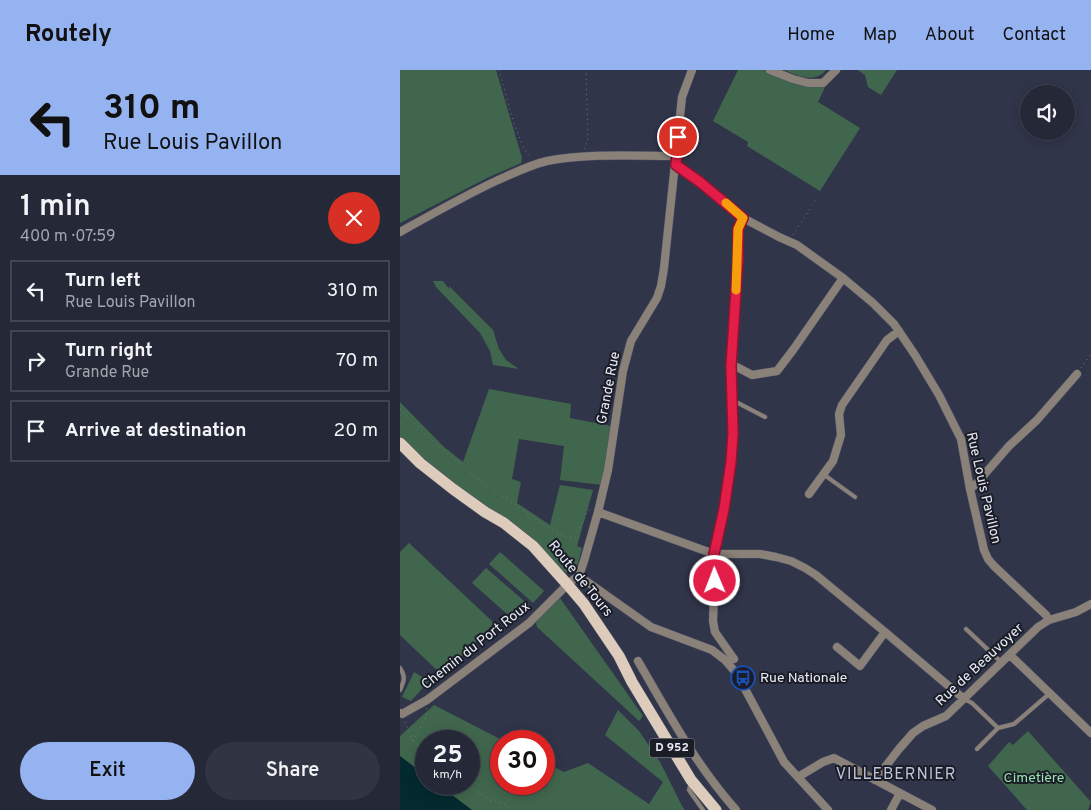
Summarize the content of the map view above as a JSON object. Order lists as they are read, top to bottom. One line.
{"streets":{"main road":["Route de Tours","D 952"],"street":["Grande Rue","Rue Louis Pavillon","Chemin du Port Roux","Rue de Beauvoyer"]},"crossings":[["Grande Rue","Rue Louis Pavillon"],["Rue Louis Pavillon","Rue de Beauvoyer"],["Route de Tours","Chemin du Port Roux"]],"districts":["VILLEBERNIER"],"parks":["Cimetière"],"places":{"bus stop":["Rue Nationale"]},"page":{"header":"Routely","nav":["Home","Map","About","Contact"],"turn":["310 m","Rue Louis Pavillon"],"heading":["1 min","400 m · 07:59"],"list":[{"name":"Turn left","note":"Rue Louis Pavillon","value":"310 m"},{"name":"Turn right","note":"Grande Rue","value":"70 m"},{"name":"Arrive at destination","value":"20 m"}],"speed":"25 km/h","limit":"30","buttons":["Exit","Share"]}}
